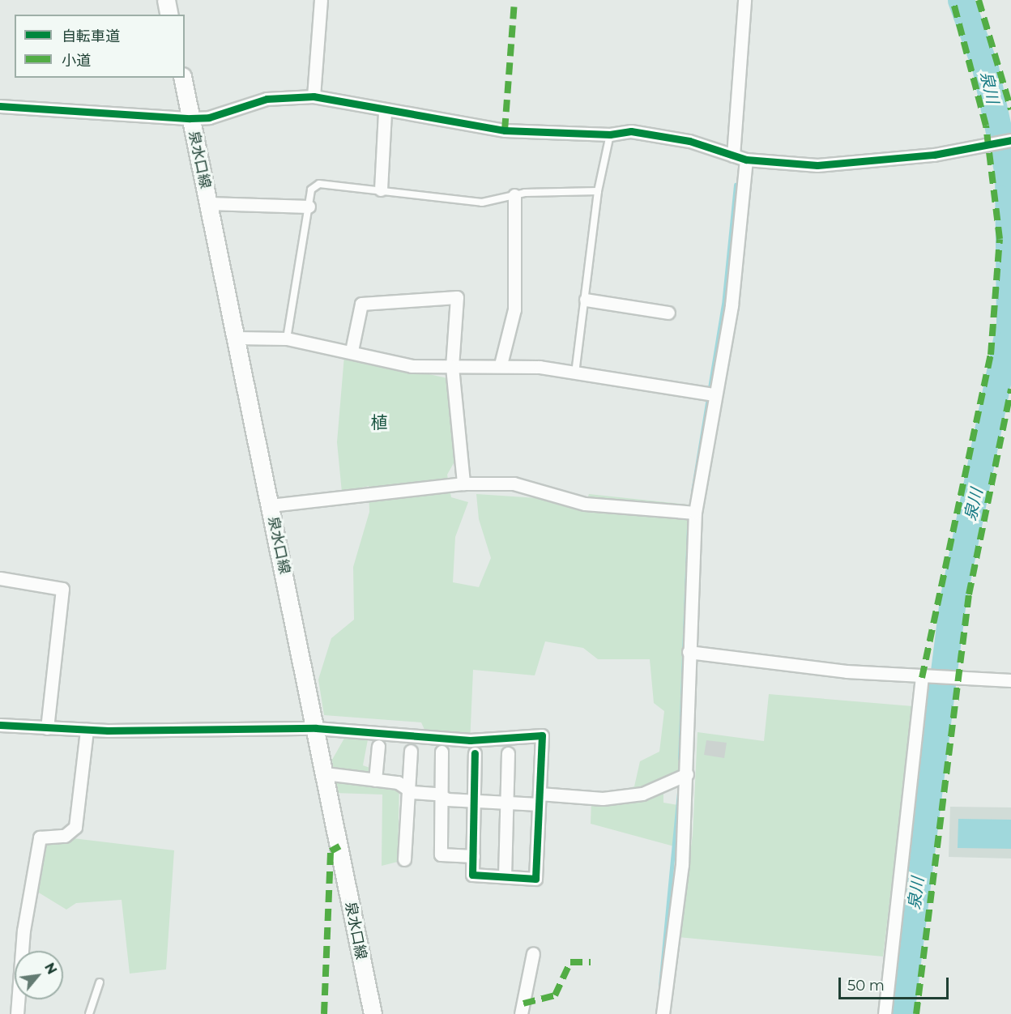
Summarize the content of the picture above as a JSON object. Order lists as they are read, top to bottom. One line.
{"streets":{"main road":["泉水口線"]},"districts":["植"],"water":["泉川"],"legend":["自転車道","小道"],"scale_bar":"50 m","north":"top right"}
